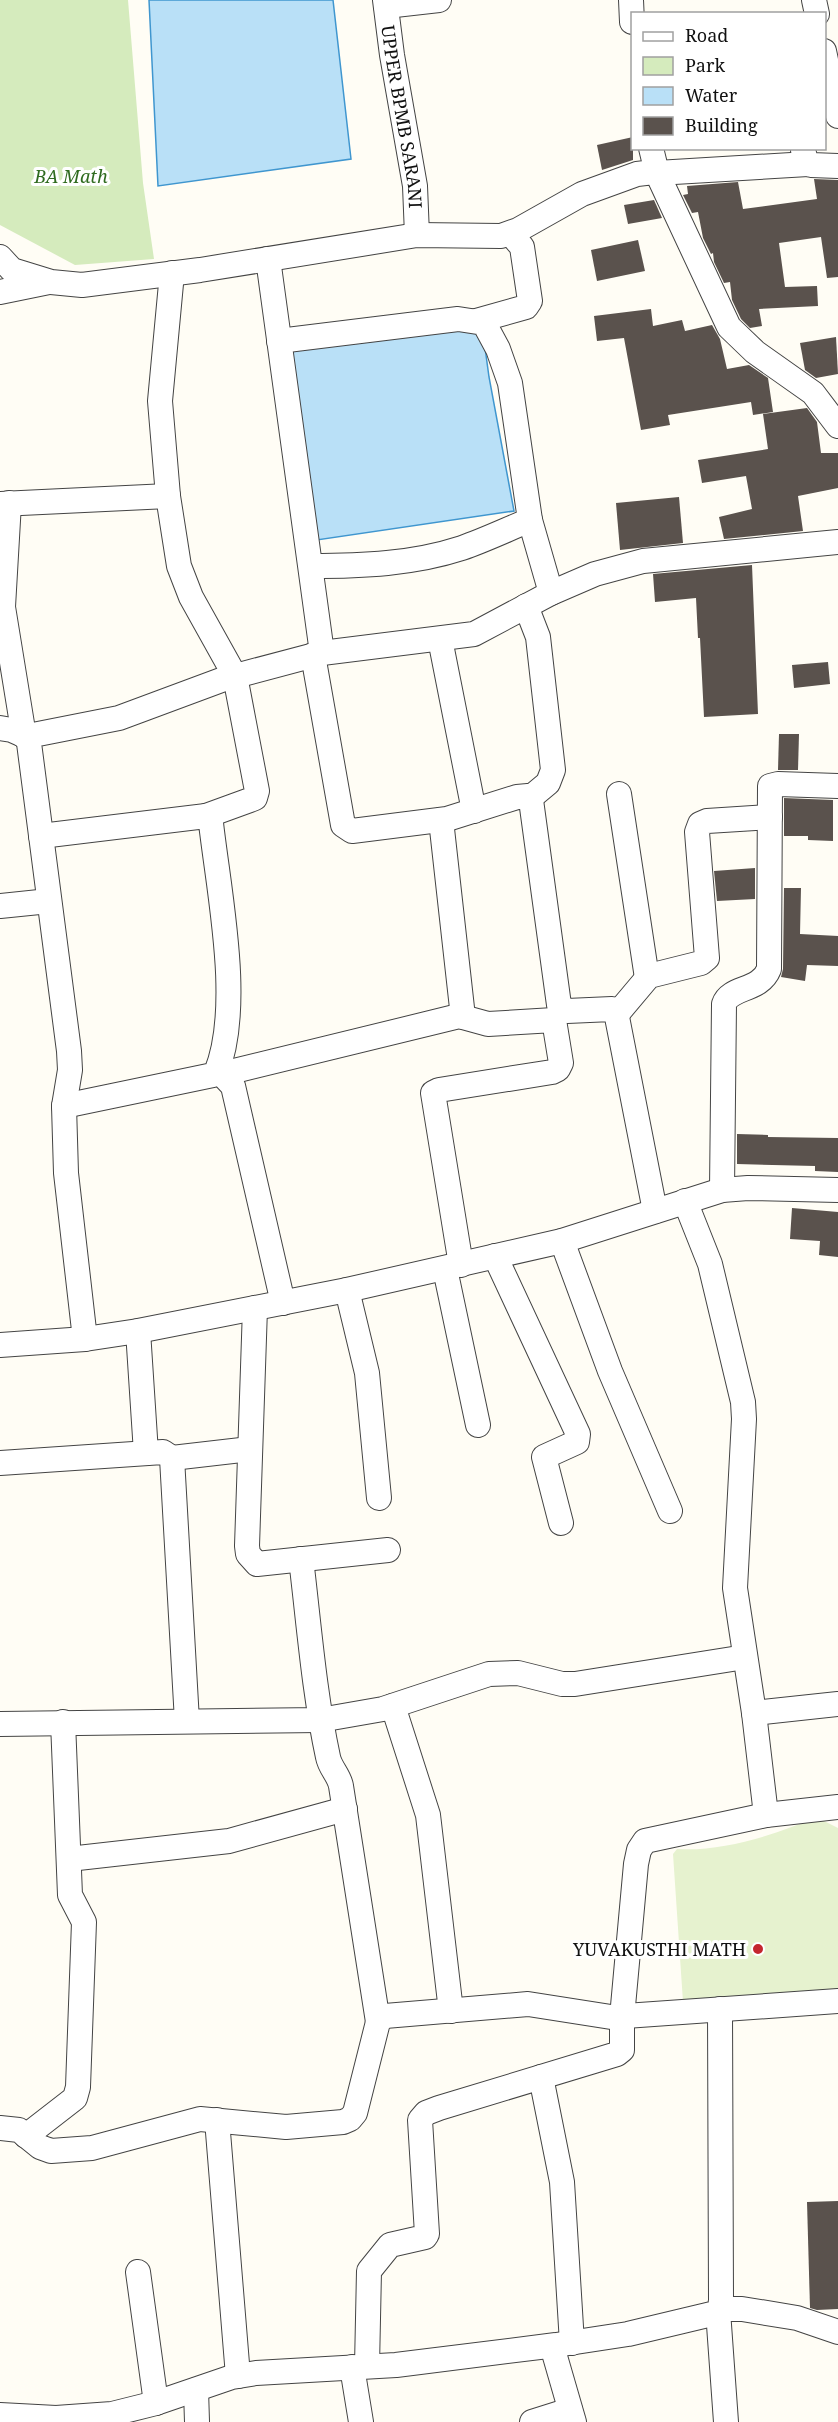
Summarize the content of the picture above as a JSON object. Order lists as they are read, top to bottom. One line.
{"streets":{"street":["UPPER BPMB SARANI"]},"parks":["BA Math"],"places":["YUVAKUSTHI MATH"],"legend":["Road","Park","Water","Building"]}
